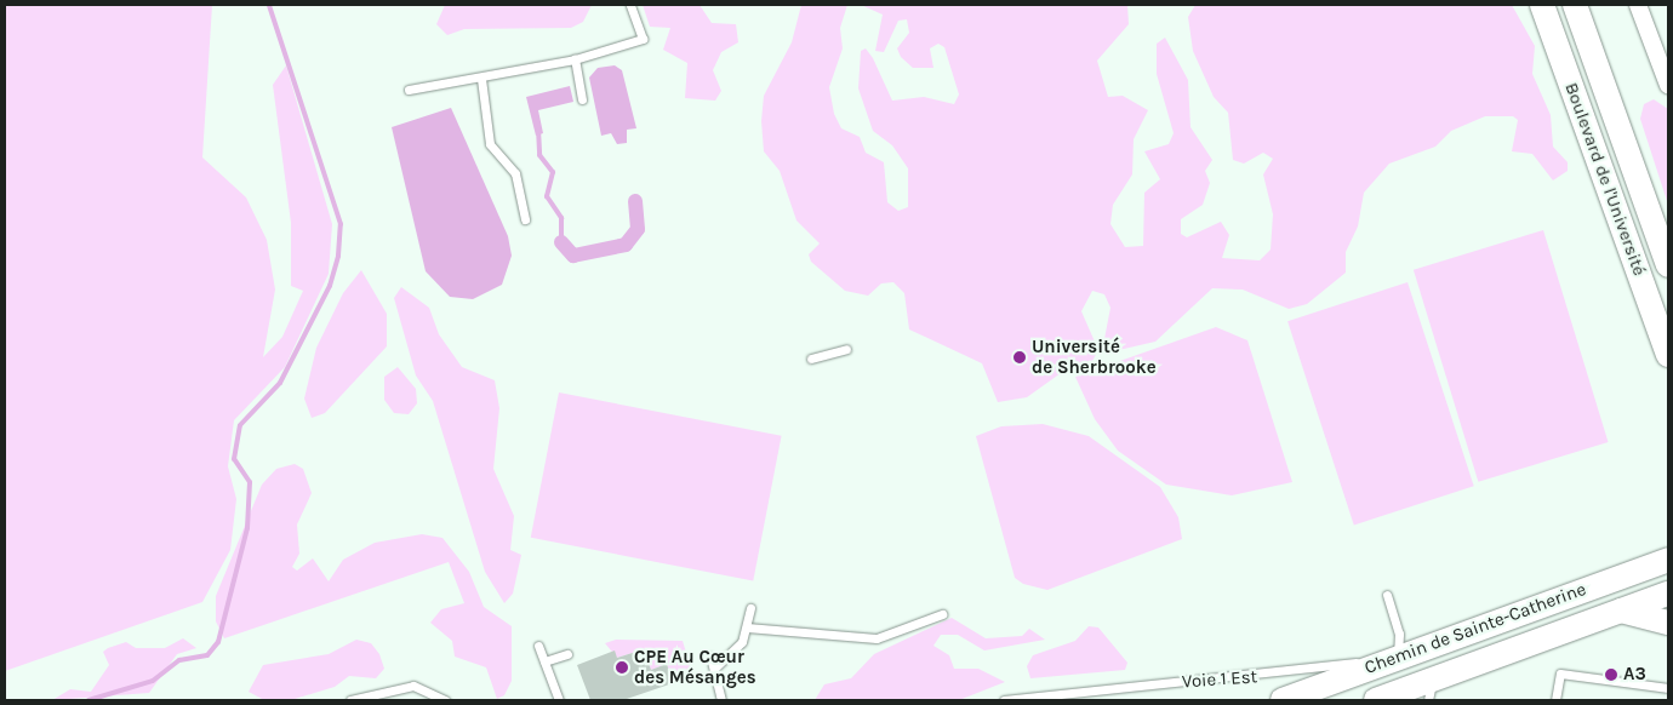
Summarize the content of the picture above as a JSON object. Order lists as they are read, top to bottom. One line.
{"streets":{"main road":["Boulevard de l'Université","Chemin de Sainte-Catherine"],"lane":["Voie 1 Est"]},"crossings":[["Chemin de Sainte-Catherine","Voie 1 Est"]],"places":["Université de Sherbrooke","CPE Au Cœur des Mésanges","A3"]}
